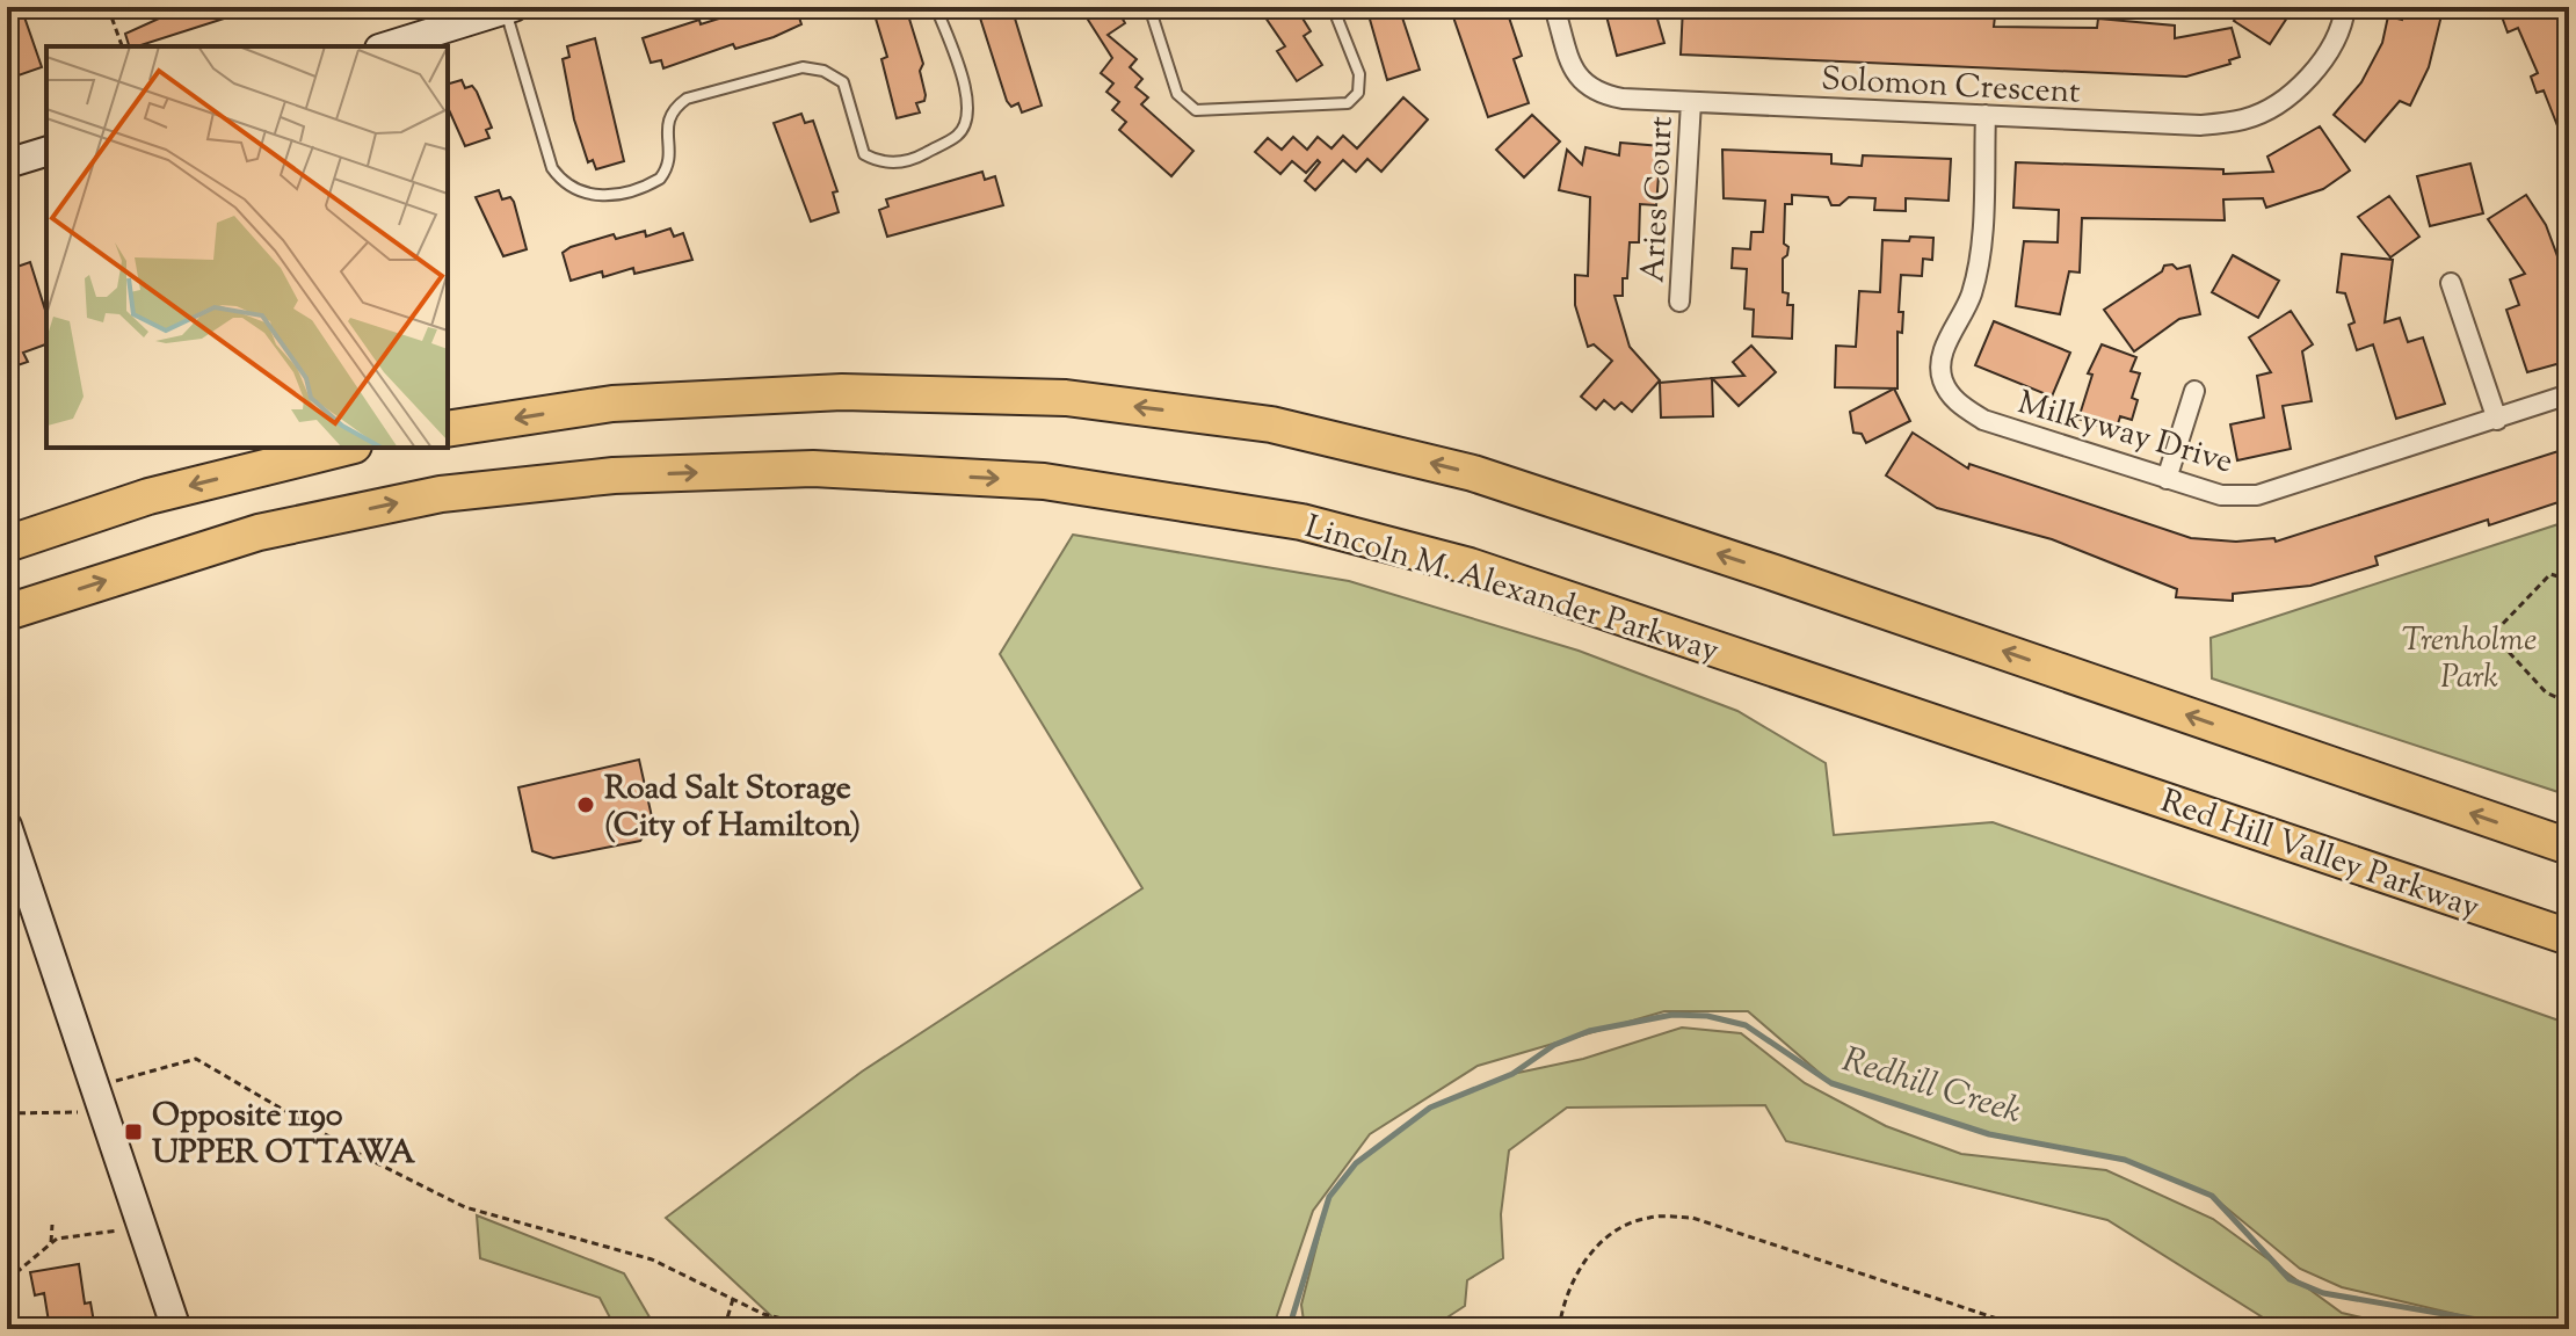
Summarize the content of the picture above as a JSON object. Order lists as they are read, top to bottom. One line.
{"streets":{"highway":["Lincoln M. Alexander Parkway","Red Hill Valley Parkway"],"street":["Solomon Crescent","Aries Court","Milkyway Drive"]},"crossings":[["Solomon Crescent","Aries Court"],["Solomon Crescent","Milkyway Drive"],["Lincoln M. Alexander Parkway","Red Hill Valley Parkway"]],"water":["Redhill Creek"],"parks":["Trenholme Park"],"places":{"other":["Road Salt Storage (City of Hamilton)"],"transit":["Opposite 1190 UPPER OTTAWA"]}}
